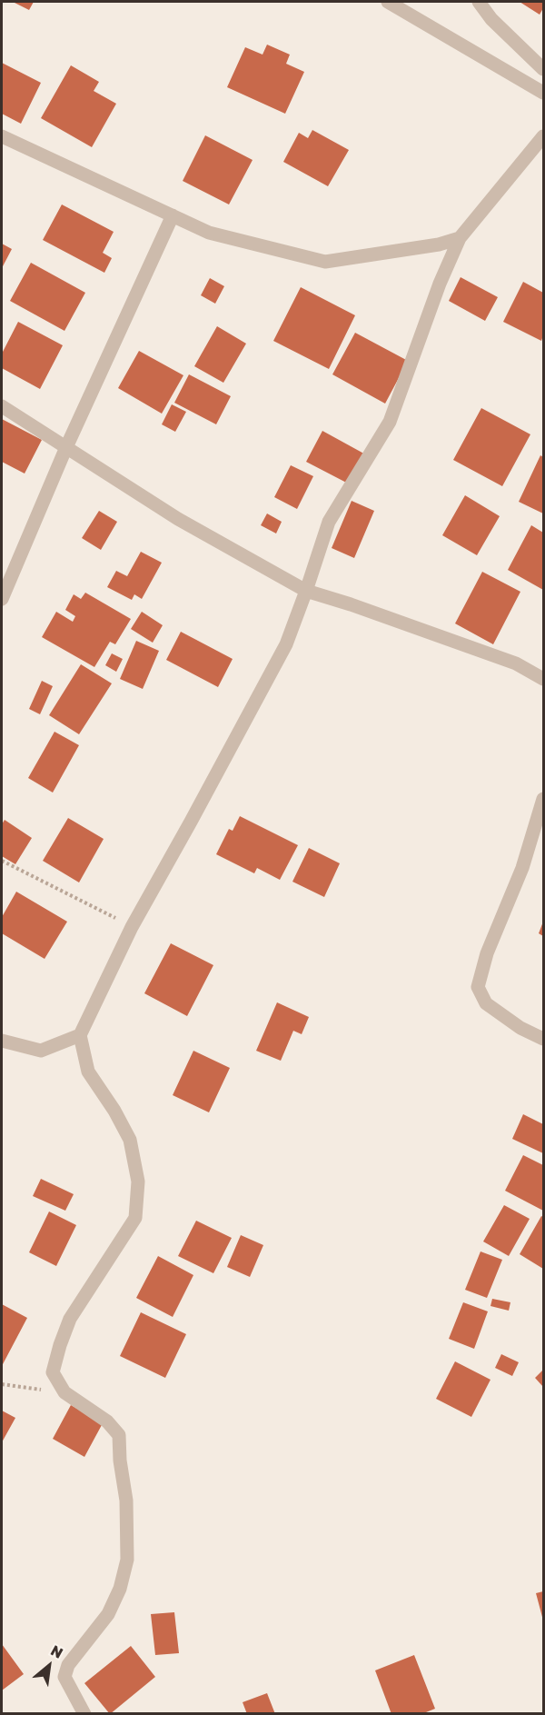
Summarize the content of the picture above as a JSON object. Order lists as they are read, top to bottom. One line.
{"north":"top right"}
